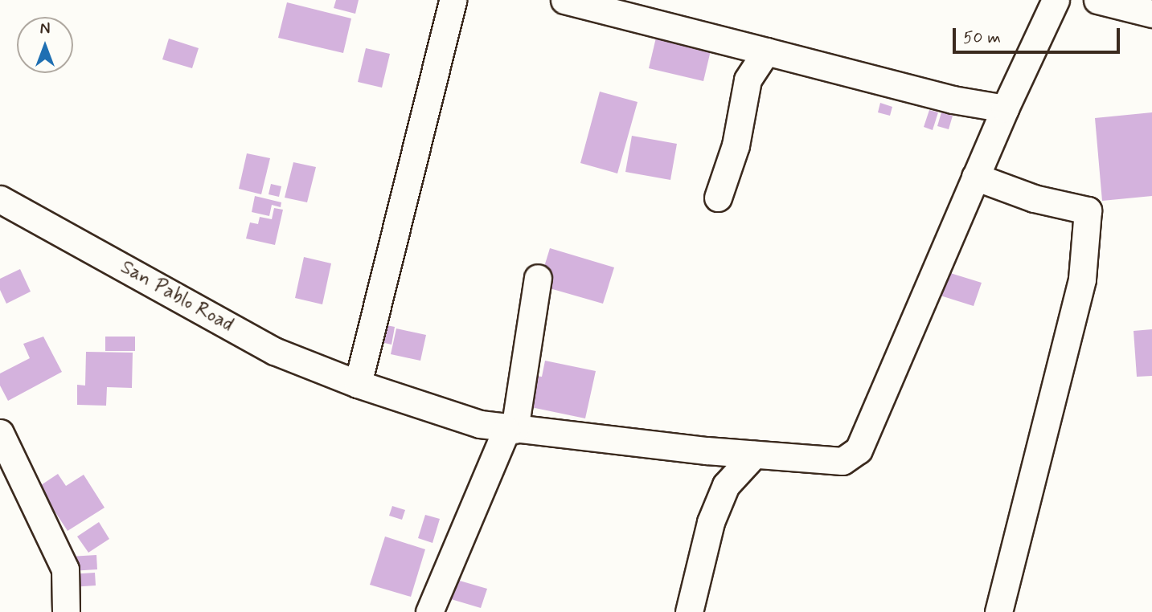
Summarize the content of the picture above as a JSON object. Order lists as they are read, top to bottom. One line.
{"streets":{"street":["San Pablo Road"]},"scale_bar":"50 m","north":"top"}
